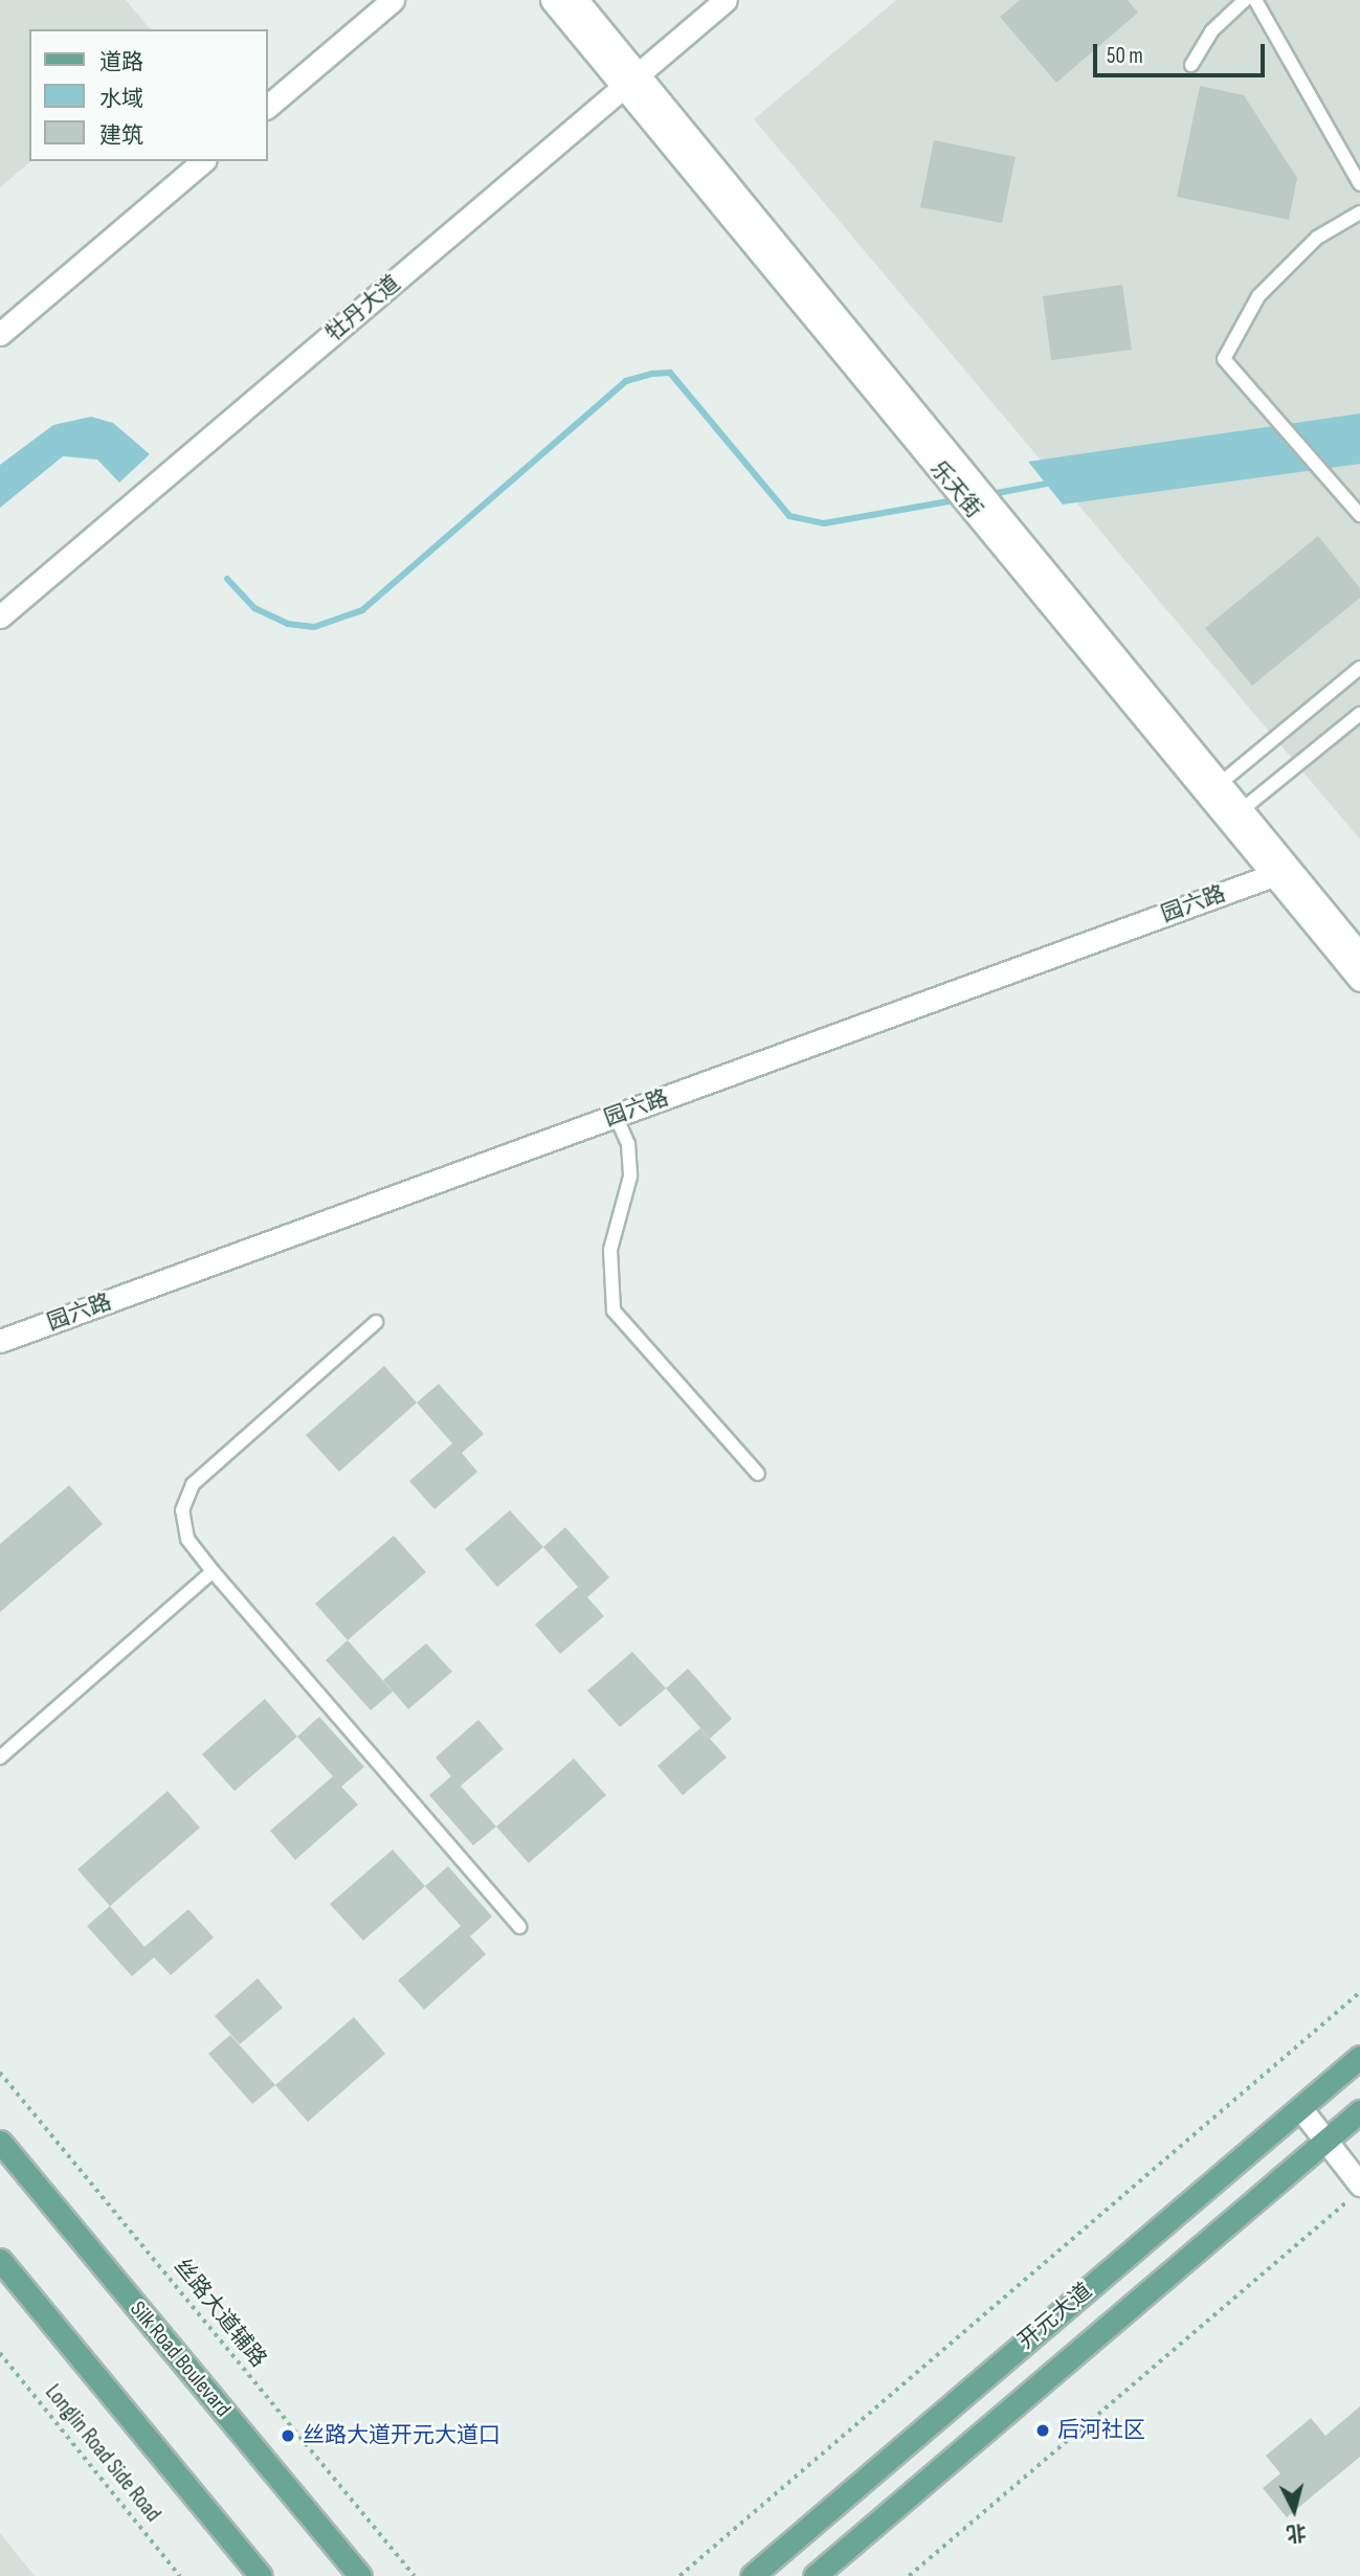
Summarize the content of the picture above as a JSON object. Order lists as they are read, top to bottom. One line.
{"streets":{"main road":["开元大道","Silk Road Boulevard"],"street":["牡丹大道","乐天街","园六路"],"path":["丝路大道辅路","Longlin Road Side Road"]},"crossings":[["牡丹大道","乐天街"],["乐天街","园六路"]],"places":["后河社区","丝路大道开元大道口"],"legend":["道路","水域","建筑"],"scale_bar":"50 m","north":"bottom"}
